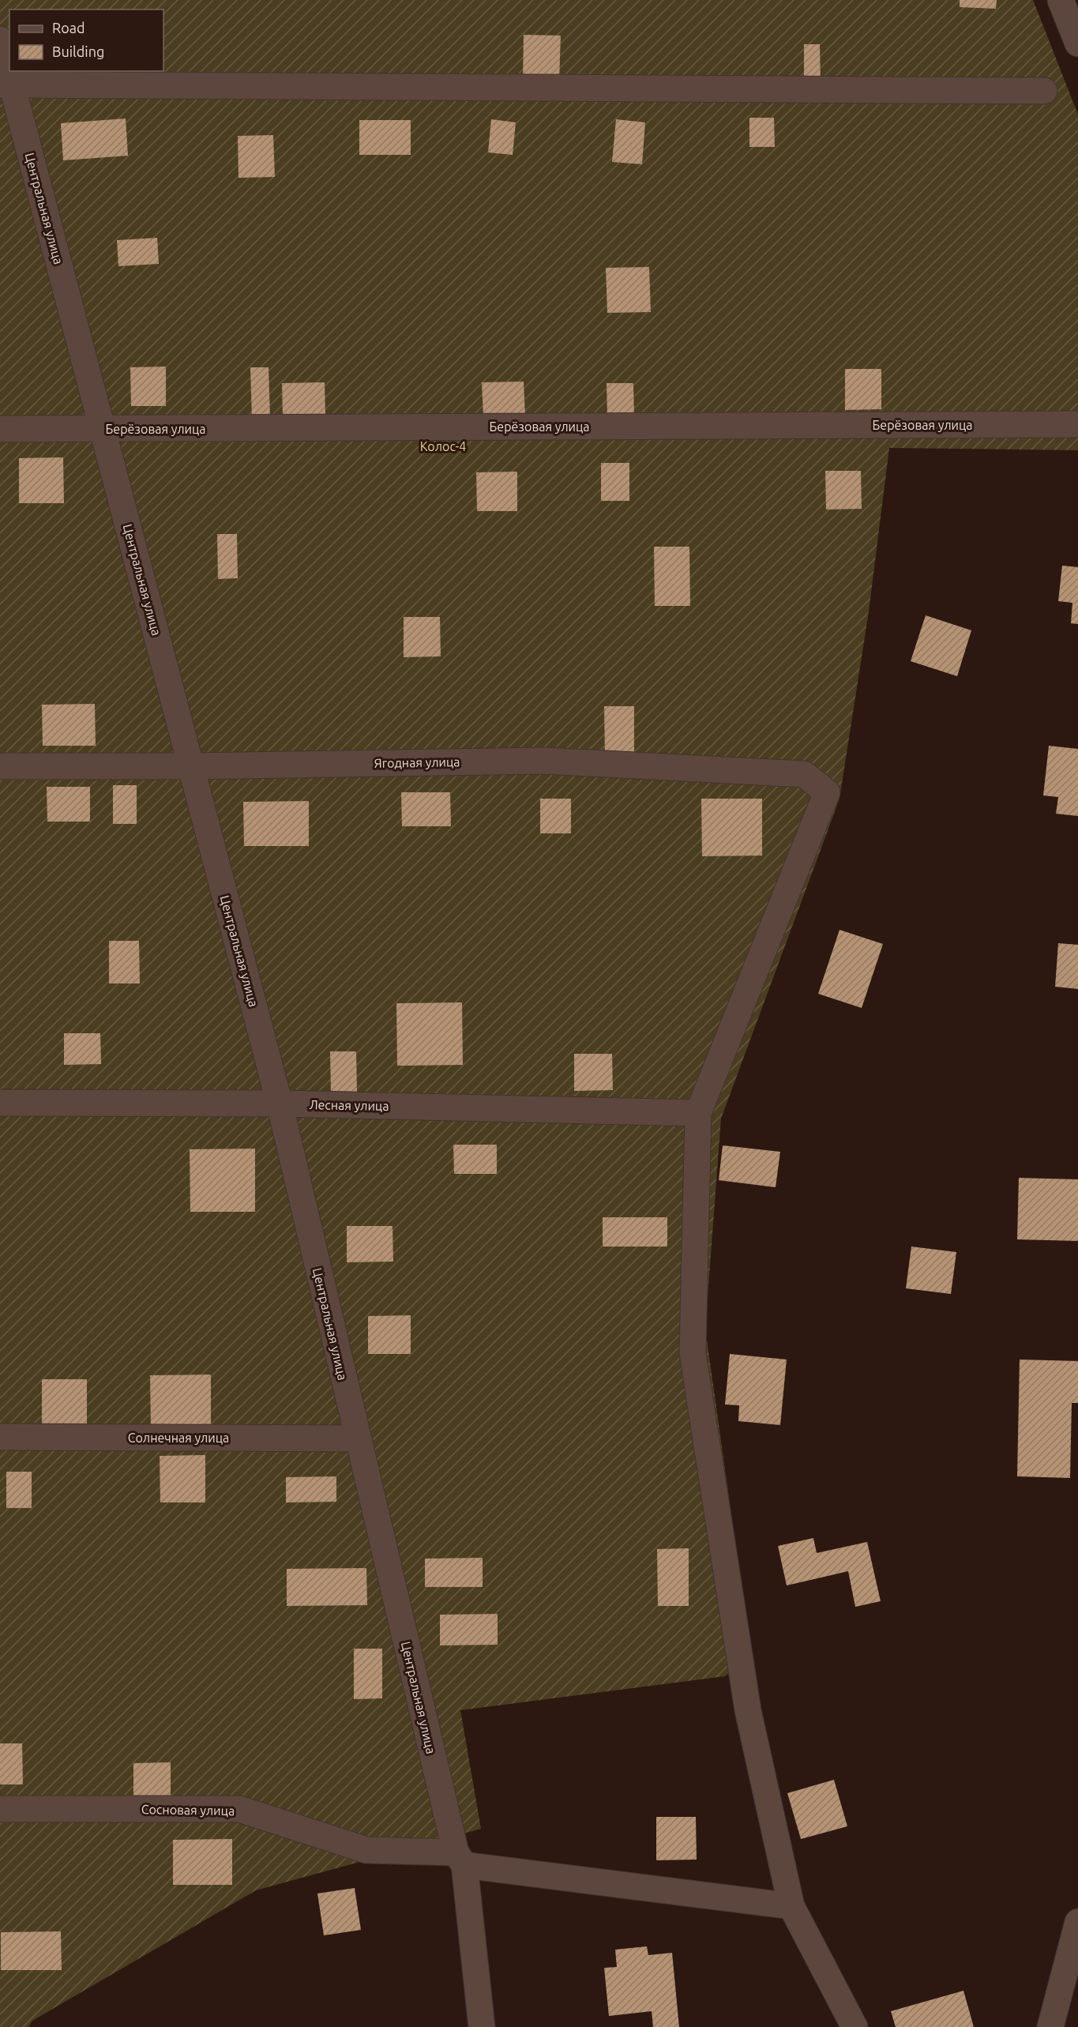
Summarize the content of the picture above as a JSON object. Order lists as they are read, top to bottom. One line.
{"streets":{"street":["Центральная улица","Берёзовая улица","Ягодная улица","Лесная улица","Солнечная улица","Сосновая улица"]},"crossings":[["Центральная улица","Берёзовая улица"],["Центральная улица","Ягодная улица"],["Центральная улица","Лесная улица"],["Центральная улица","Солнечная улица"],["Центральная улица","Сосновая улица"],["Ягодная улица","Лесная улица"]],"parks":["Колос-4"],"legend":["Road","Building"]}
